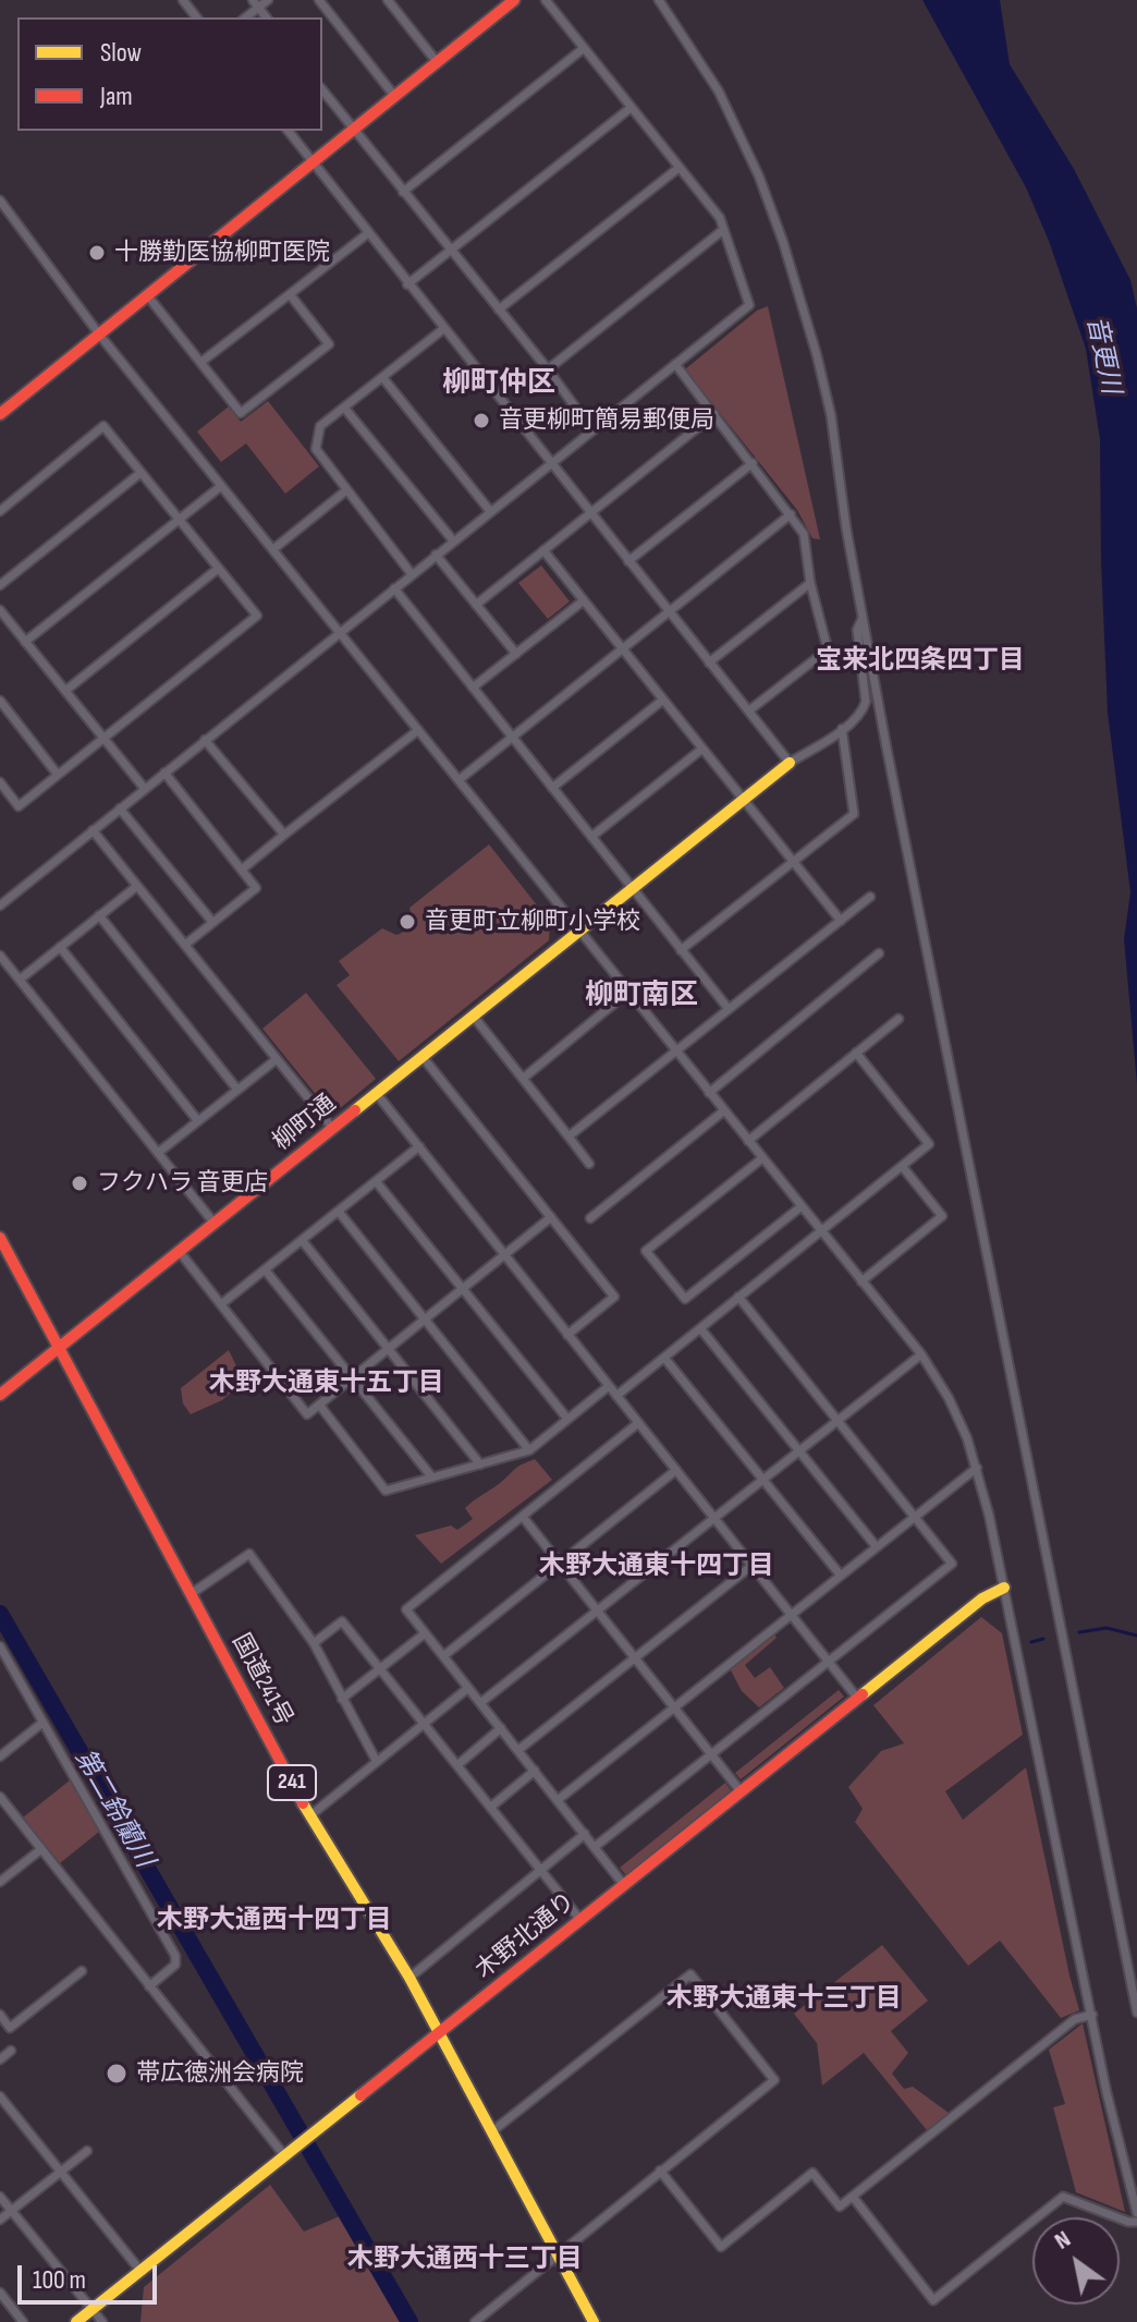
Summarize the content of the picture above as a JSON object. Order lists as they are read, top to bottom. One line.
{"streets":{"main road":["柳町通","国道241号","241","木野北通り"]},"crossings":[["柳町通","国道241号"],["国道241号","木野北通り"]],"districts":["柳町仲区","宝来北四条四丁目","柳町南区","木野大通東十五丁目","木野大通東十四丁目","木野大通西十四丁目","木野大通東十三丁目","木野大通西十三丁目"],"water":["音更川","第二鈴蘭川"],"places":["十勝勤医協柳町医院","音更柳町簡易郵便局","音更町立柳町小学校","フクハラ 音更店","帯広徳洲会病院"],"legend":["Slow","Jam"],"scale_bar":"100 m","north":"top left"}
